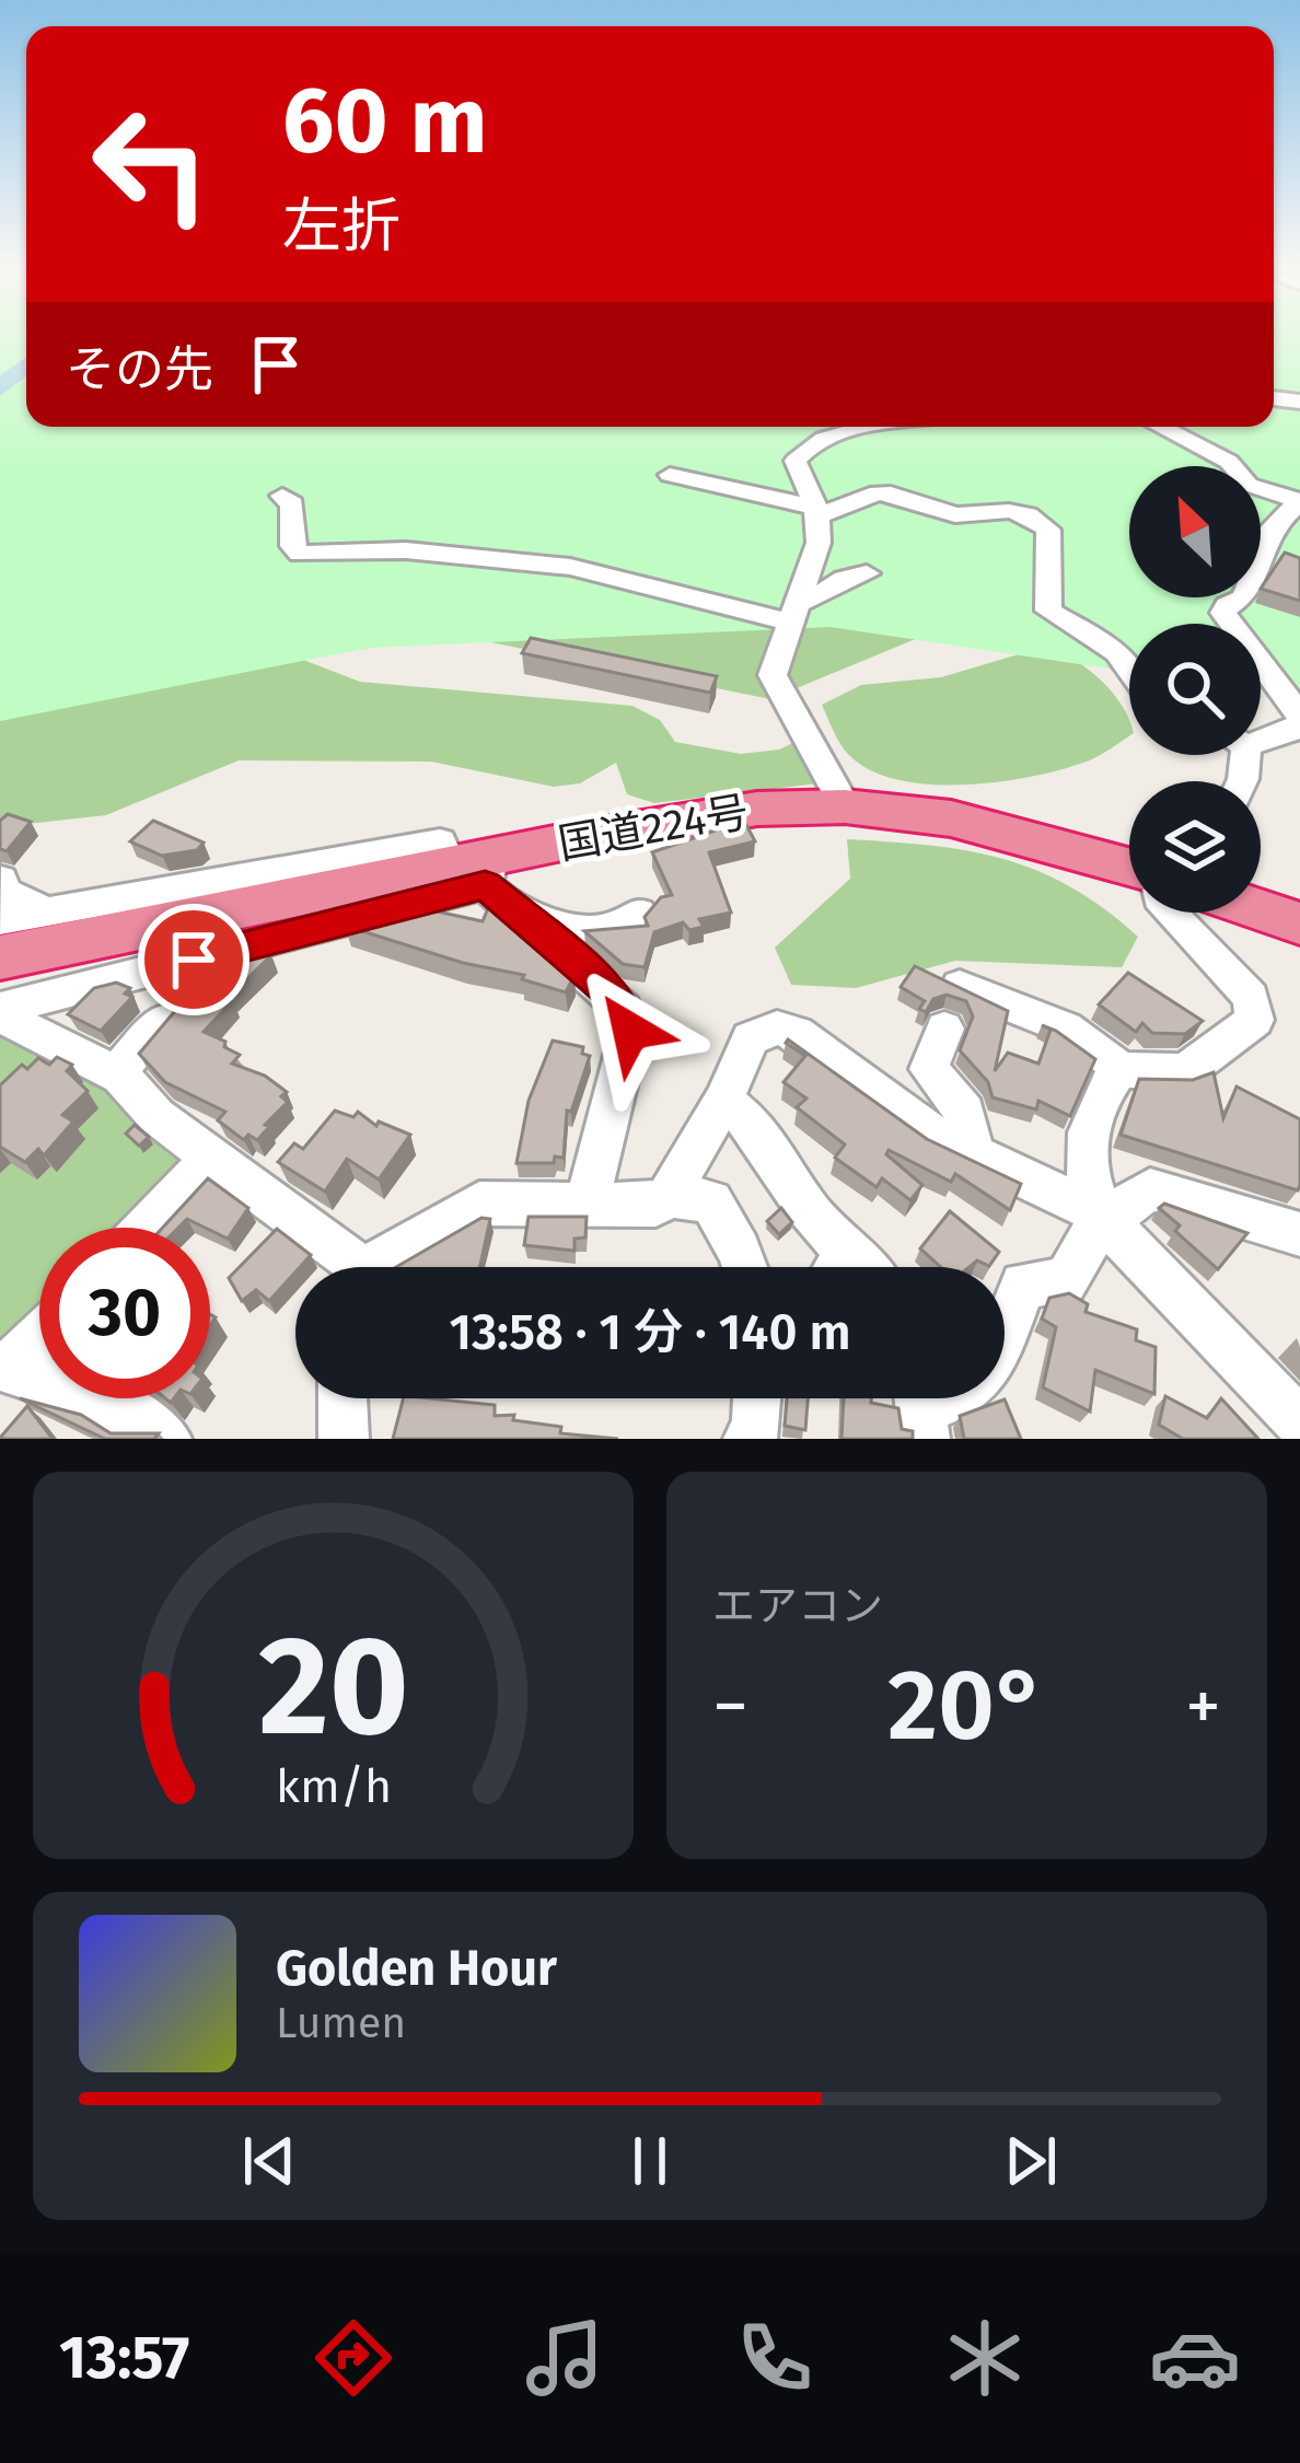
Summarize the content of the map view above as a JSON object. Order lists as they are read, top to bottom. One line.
{"streets":{"highway":["国道224号"]},"north":"top left","page":{"turn":["60 m","左折"],"then":"その先","limit":"30","trip":"13:58 · 1 分 · 140 m","tile":"エアコン","heat":["−","20°","+"],"song":["Golden Hour","Lumen"],"tabs":"13:57","gauge":["20","km/h"]}}
